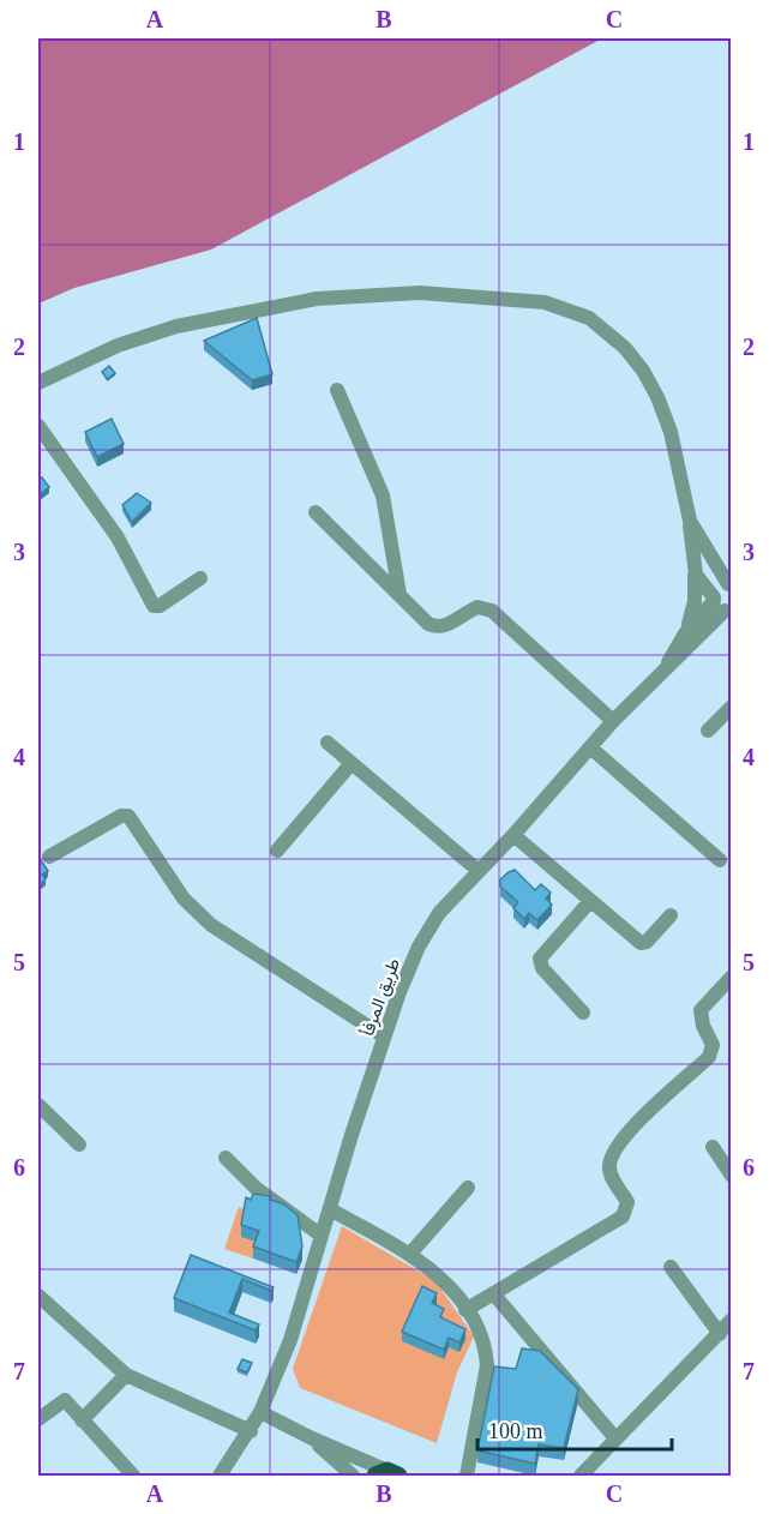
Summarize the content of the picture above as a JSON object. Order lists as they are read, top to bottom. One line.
{"streets":{"street":["طريق المرفأ"]},"scale_bar":"100 m","grid":{"columns":["A","B","C"],"rows":["1","2","3","4","5","6","7"]}}
